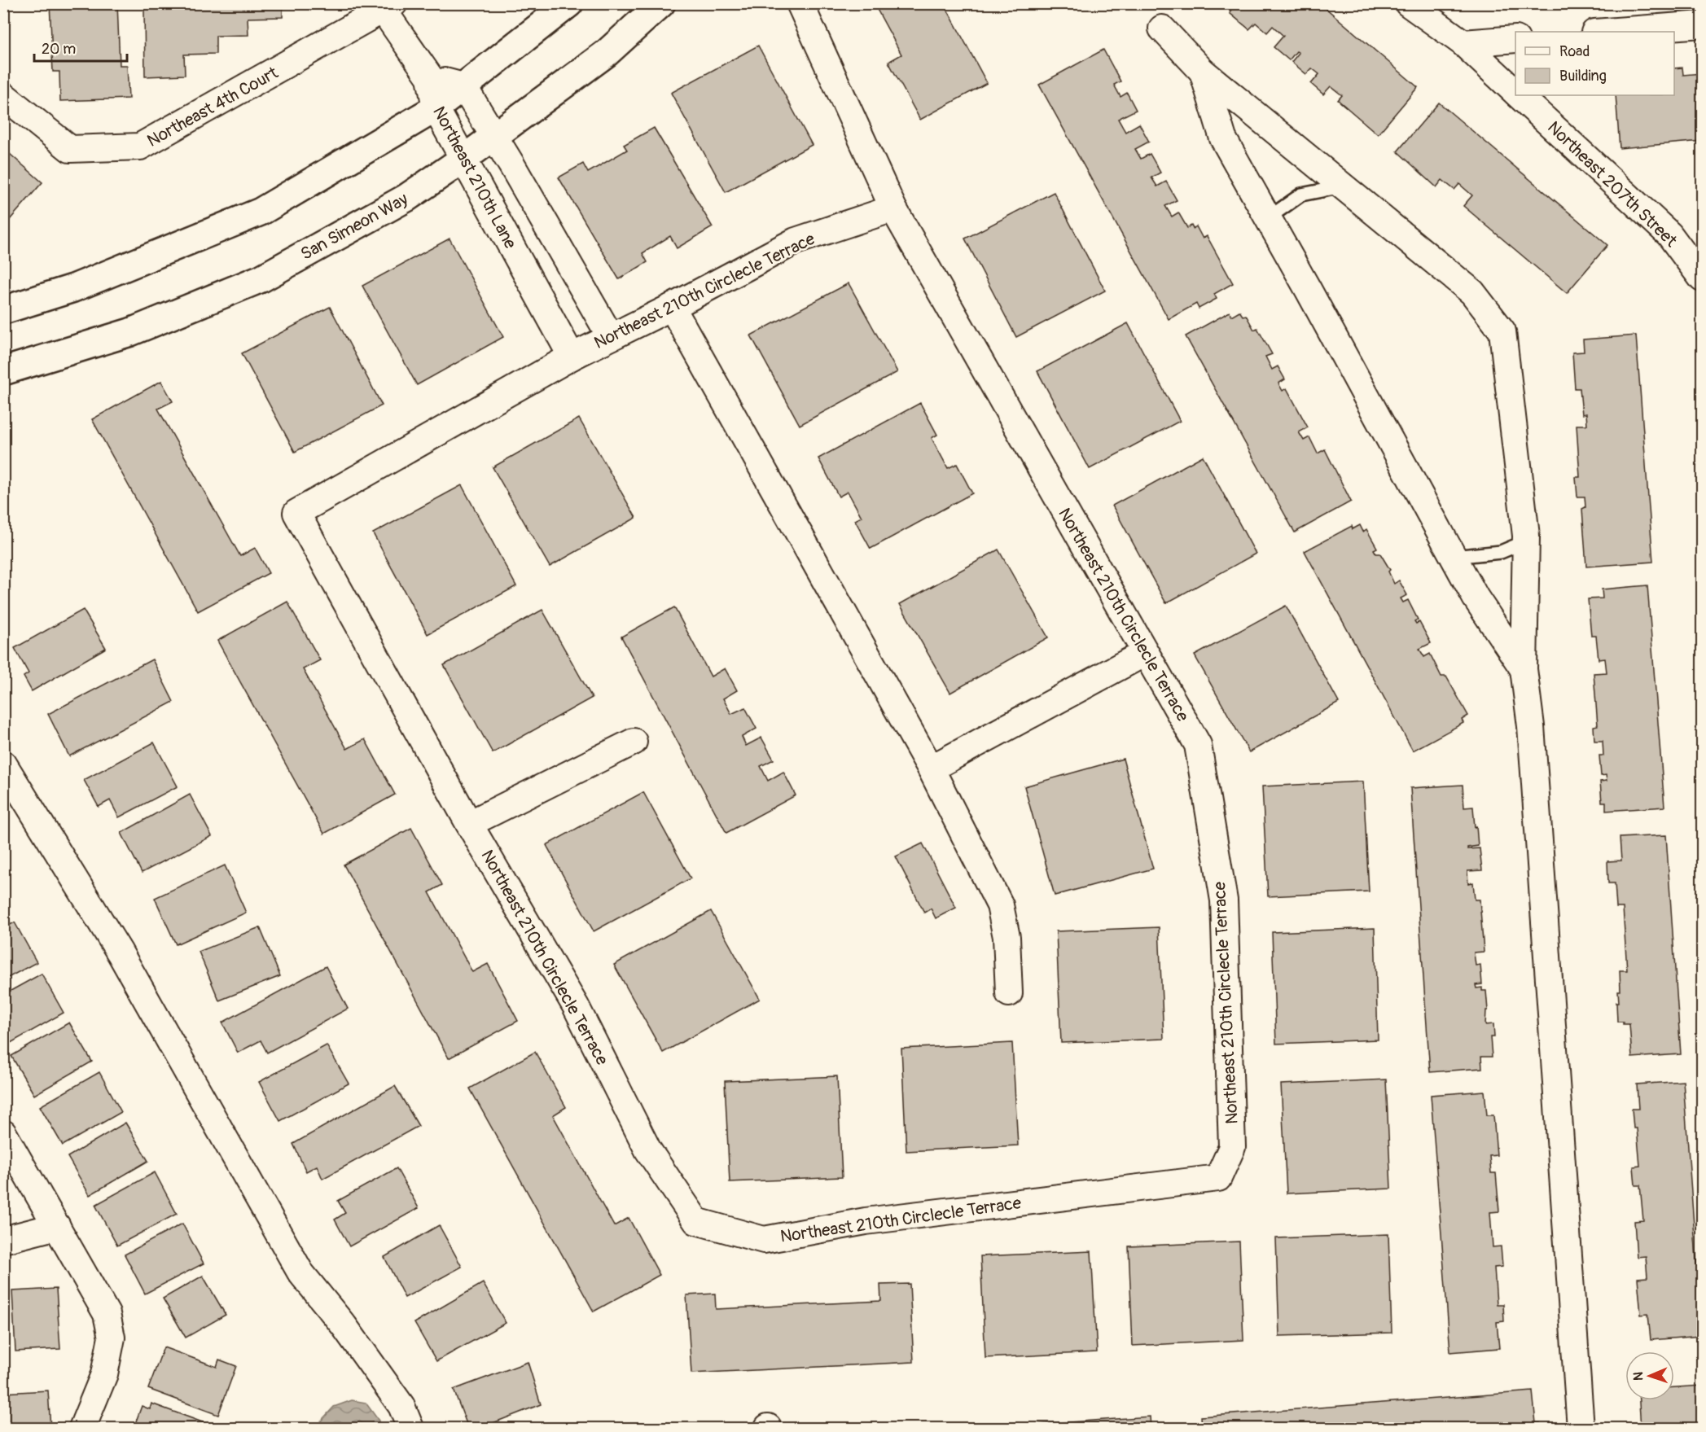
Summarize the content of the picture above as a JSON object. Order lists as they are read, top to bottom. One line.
{"streets":{"street":["Northeast 4th Court","Northeast 210th Lane","Northeast 207th Street","San Simeon Way","Northeast 210th Circlecle Terrace"]},"crossings":[["Northeast 210th Lane","San Simeon Way"],["Northeast 210th Lane","Northeast 210th Circlecle Terrace"]],"legend":["Road","Building"],"scale_bar":"20 m","north":"left"}
